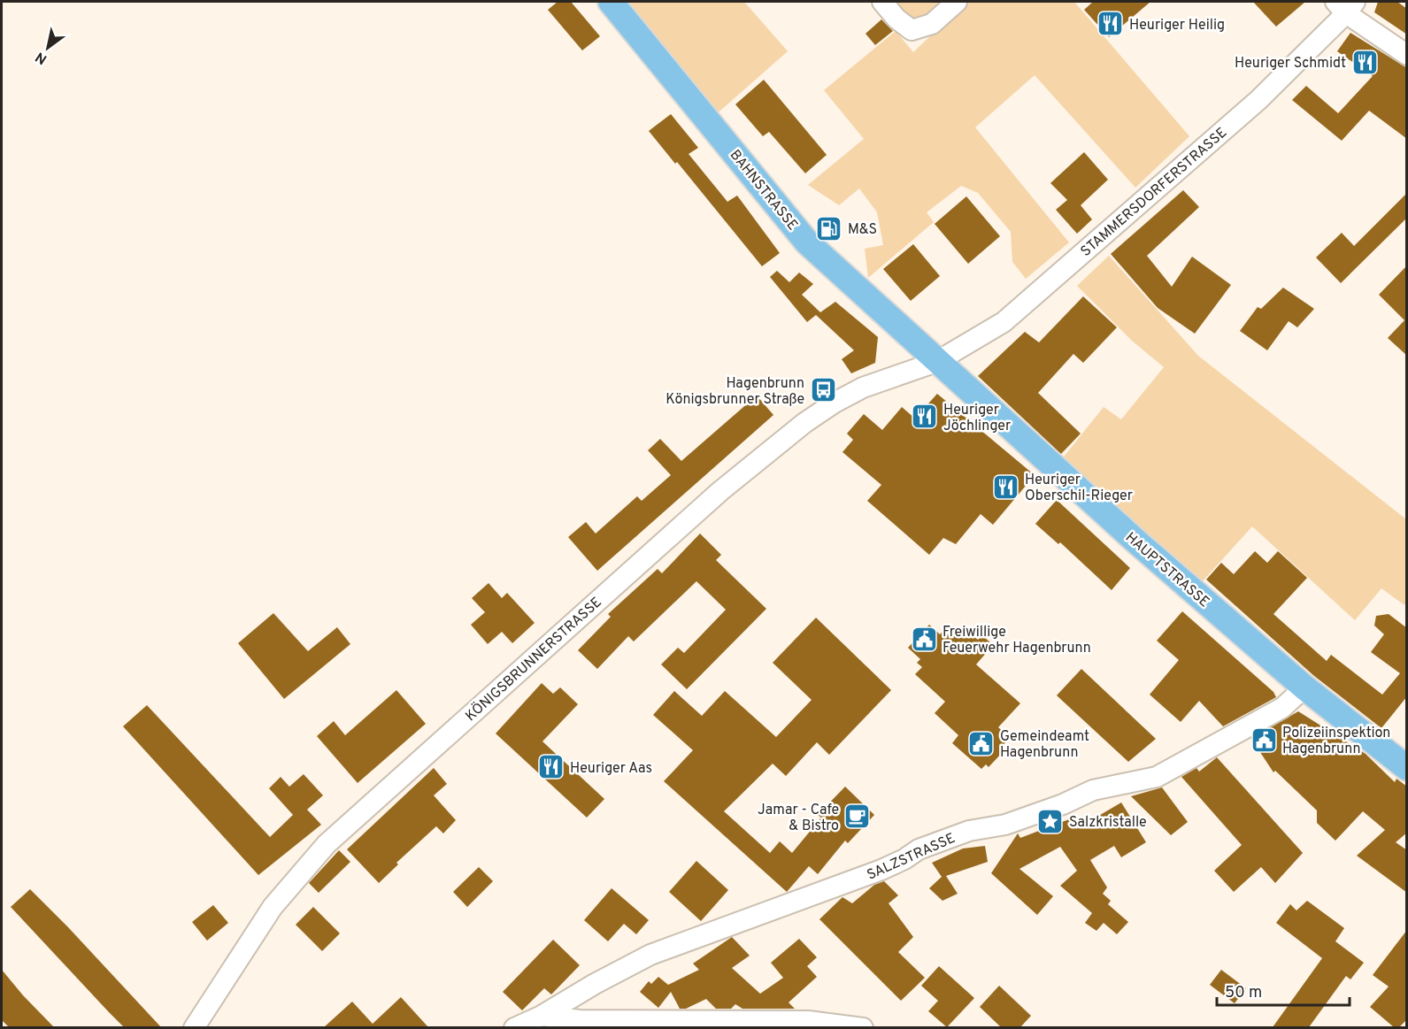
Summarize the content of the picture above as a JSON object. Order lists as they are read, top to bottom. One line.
{"streets":{"main road":["BAHNSTRASSE","HAUPTSTRASSE"],"street":["STAMMERSDORFERSTRASSE","KÖNIGSBRUNNERSTRASSE","SALZSTRASSE"]},"crossings":[["BAHNSTRASSE","STAMMERSDORFERSTRASSE"],["BAHNSTRASSE","HAUPTSTRASSE"],["BAHNSTRASSE","KÖNIGSBRUNNERSTRASSE"],["STAMMERSDORFERSTRASSE","HAUPTSTRASSE"],["STAMMERSDORFERSTRASSE","KÖNIGSBRUNNERSTRASSE"],["HAUPTSTRASSE","KÖNIGSBRUNNERSTRASSE"],["HAUPTSTRASSE","SALZSTRASSE"]],"places":{"restaurant":["Heuriger Heilig","Heuriger Schmidt","Heuriger Jöchlinger","Heuriger Oberschil-Rieger","Heuriger Aas"],"fuel station":["M&S"],"bus stop":["Hagenbrunn Königsbrunner Straße"],"public building":["Freiwillige Feuerwehr Hagenbrunn","Polizeiinspektion Hagenbrunn","Gemeindeamt Hagenbrunn"],"cafe":["Jamar - Cafe & Bistro"],"place":["Salzkristalle"]},"scale_bar":"50 m","north":"bottom left"}
